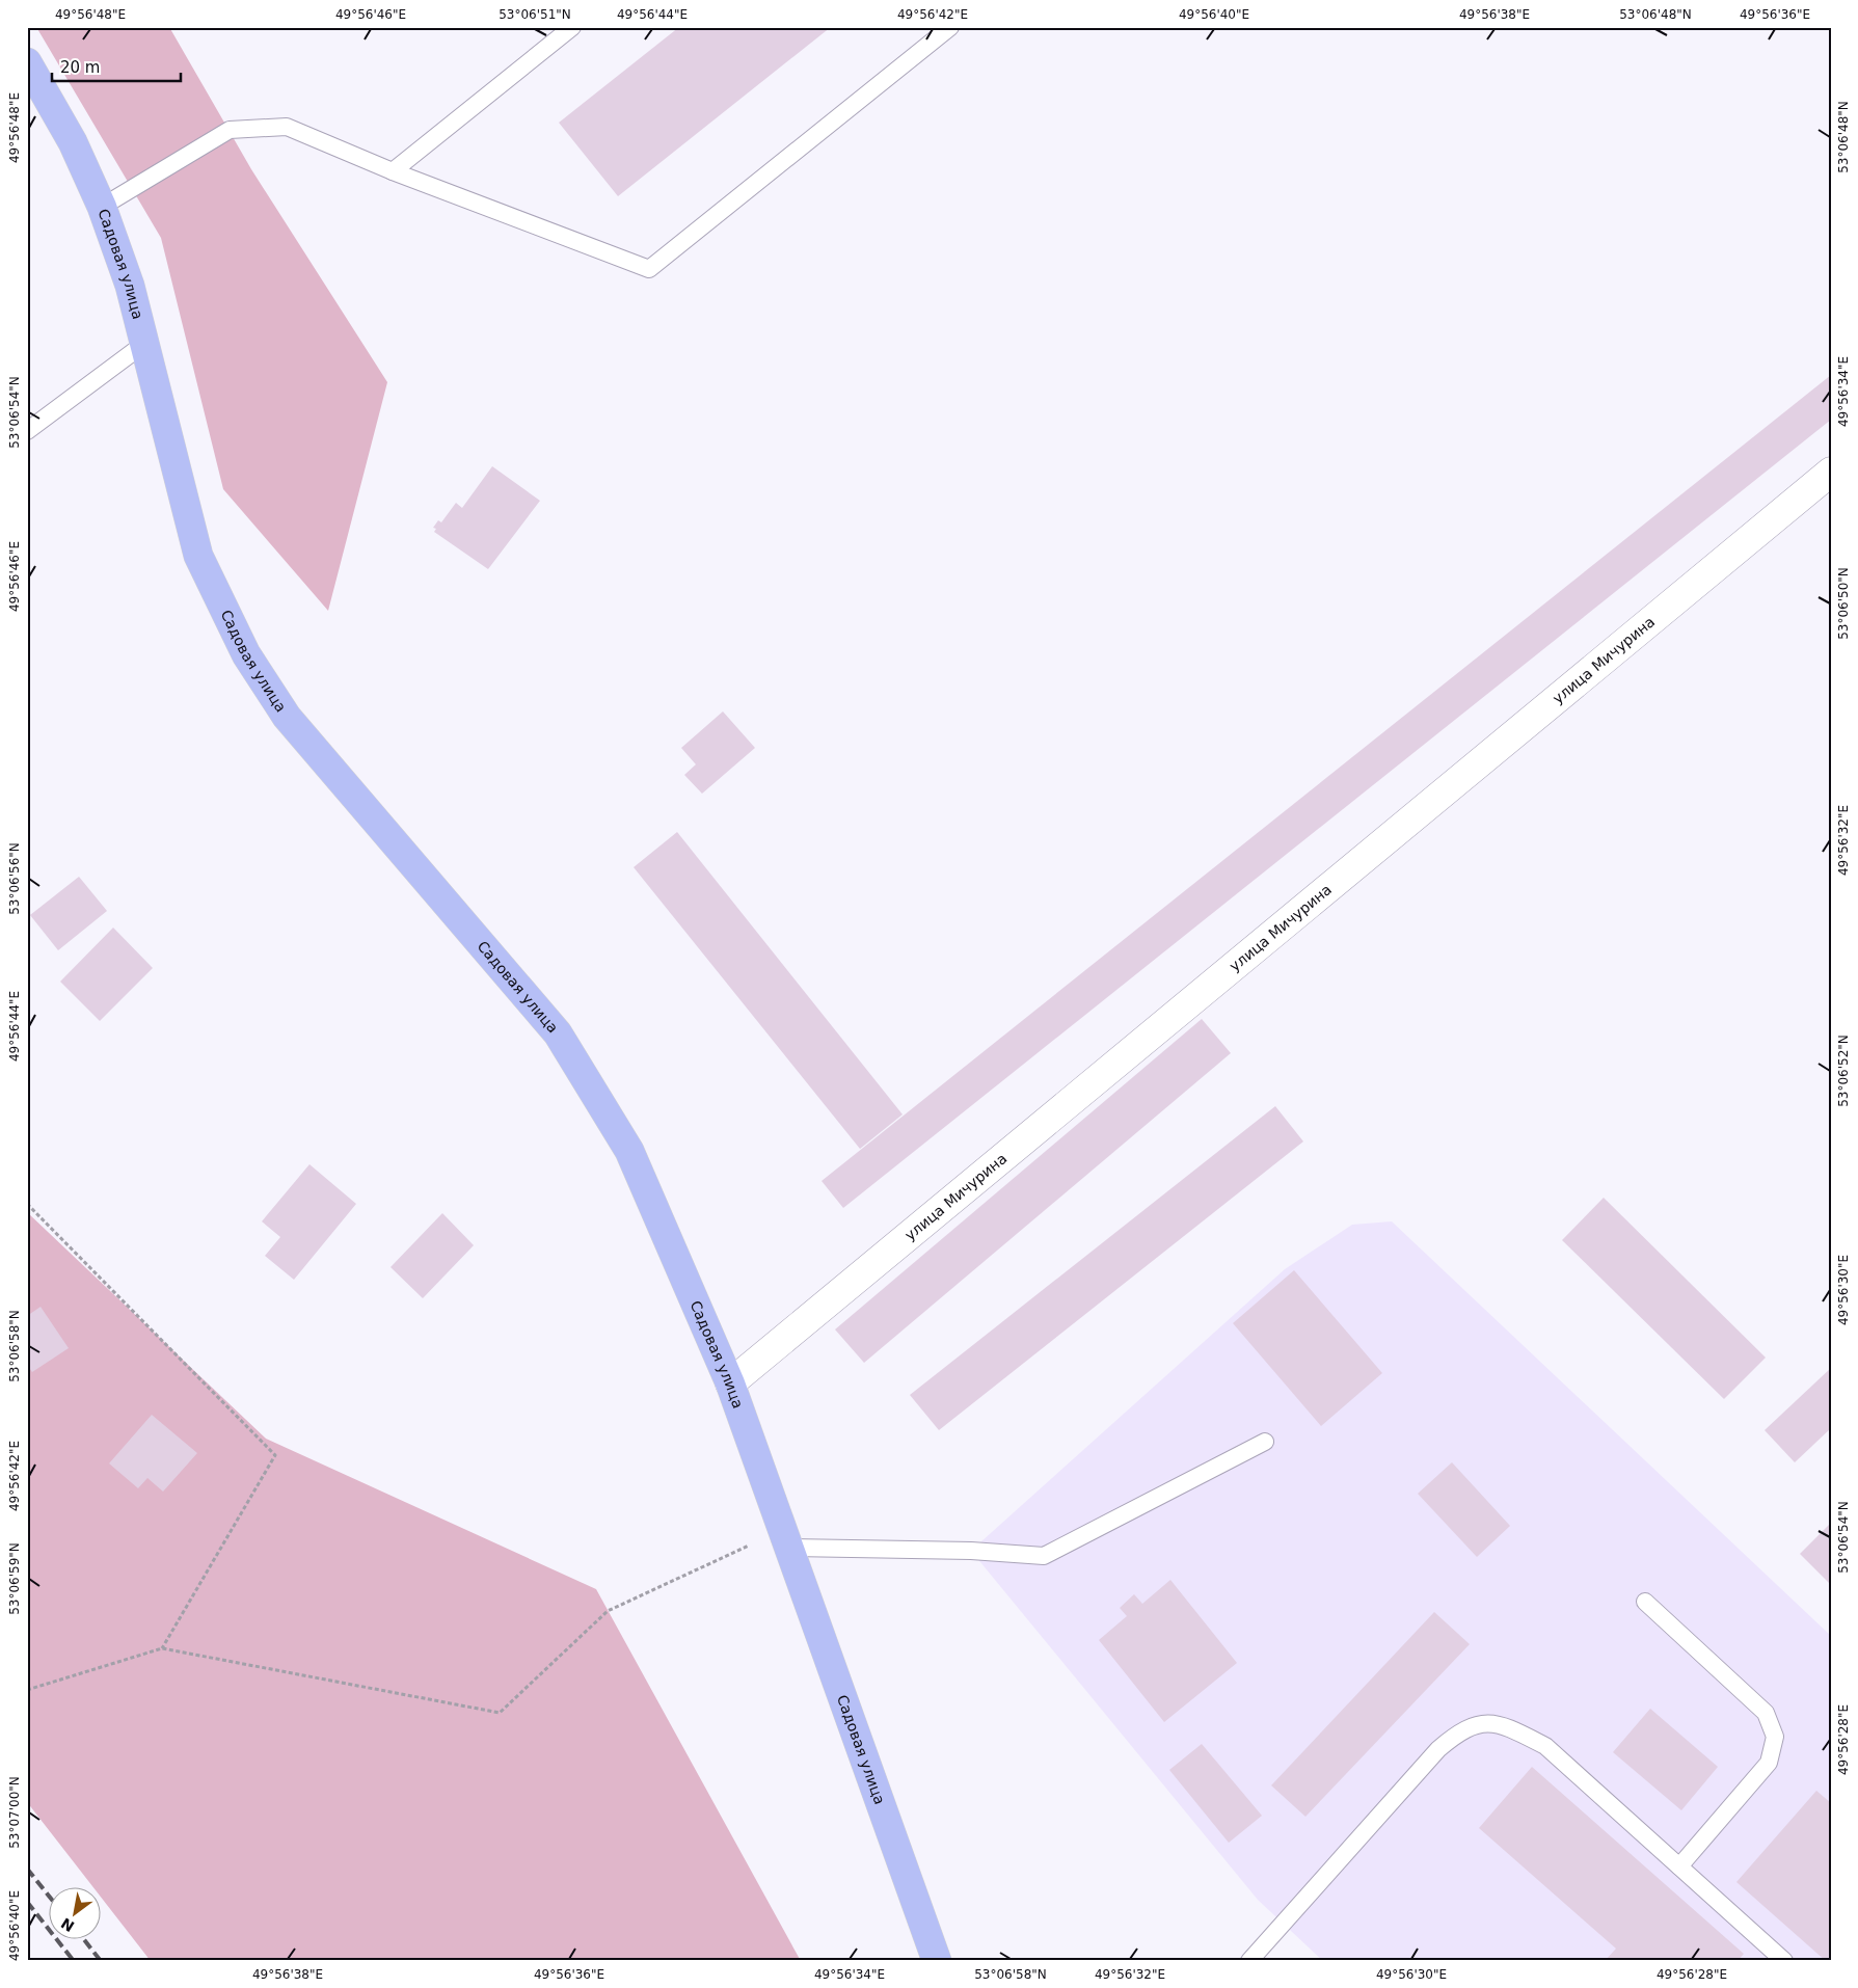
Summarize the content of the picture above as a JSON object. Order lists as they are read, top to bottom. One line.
{"streets":{"main road":["Садовая улица"],"street":["улица Мичурина"]},"crossings":[["Садовая улица","улица Мичурина"]],"scale_bar":"20 m","north":"bottom left","coordinates":["49°56'48\"E","49°56'46\"E","53°06'51\"N","49°56'44\"E","49°56'42\"E","49°56'40\"E","49°56'38\"E","53°06'48\"N","49°56'36\"E","49°56'34\"E","53°06'54\"N","53°06'50\"N","49°56'32\"E","53°06'56\"N","53°06'52\"N","49°56'30\"E","53°06'58\"N","53°06'59\"N","49°56'28\"E","53°07'00\"N"]}
